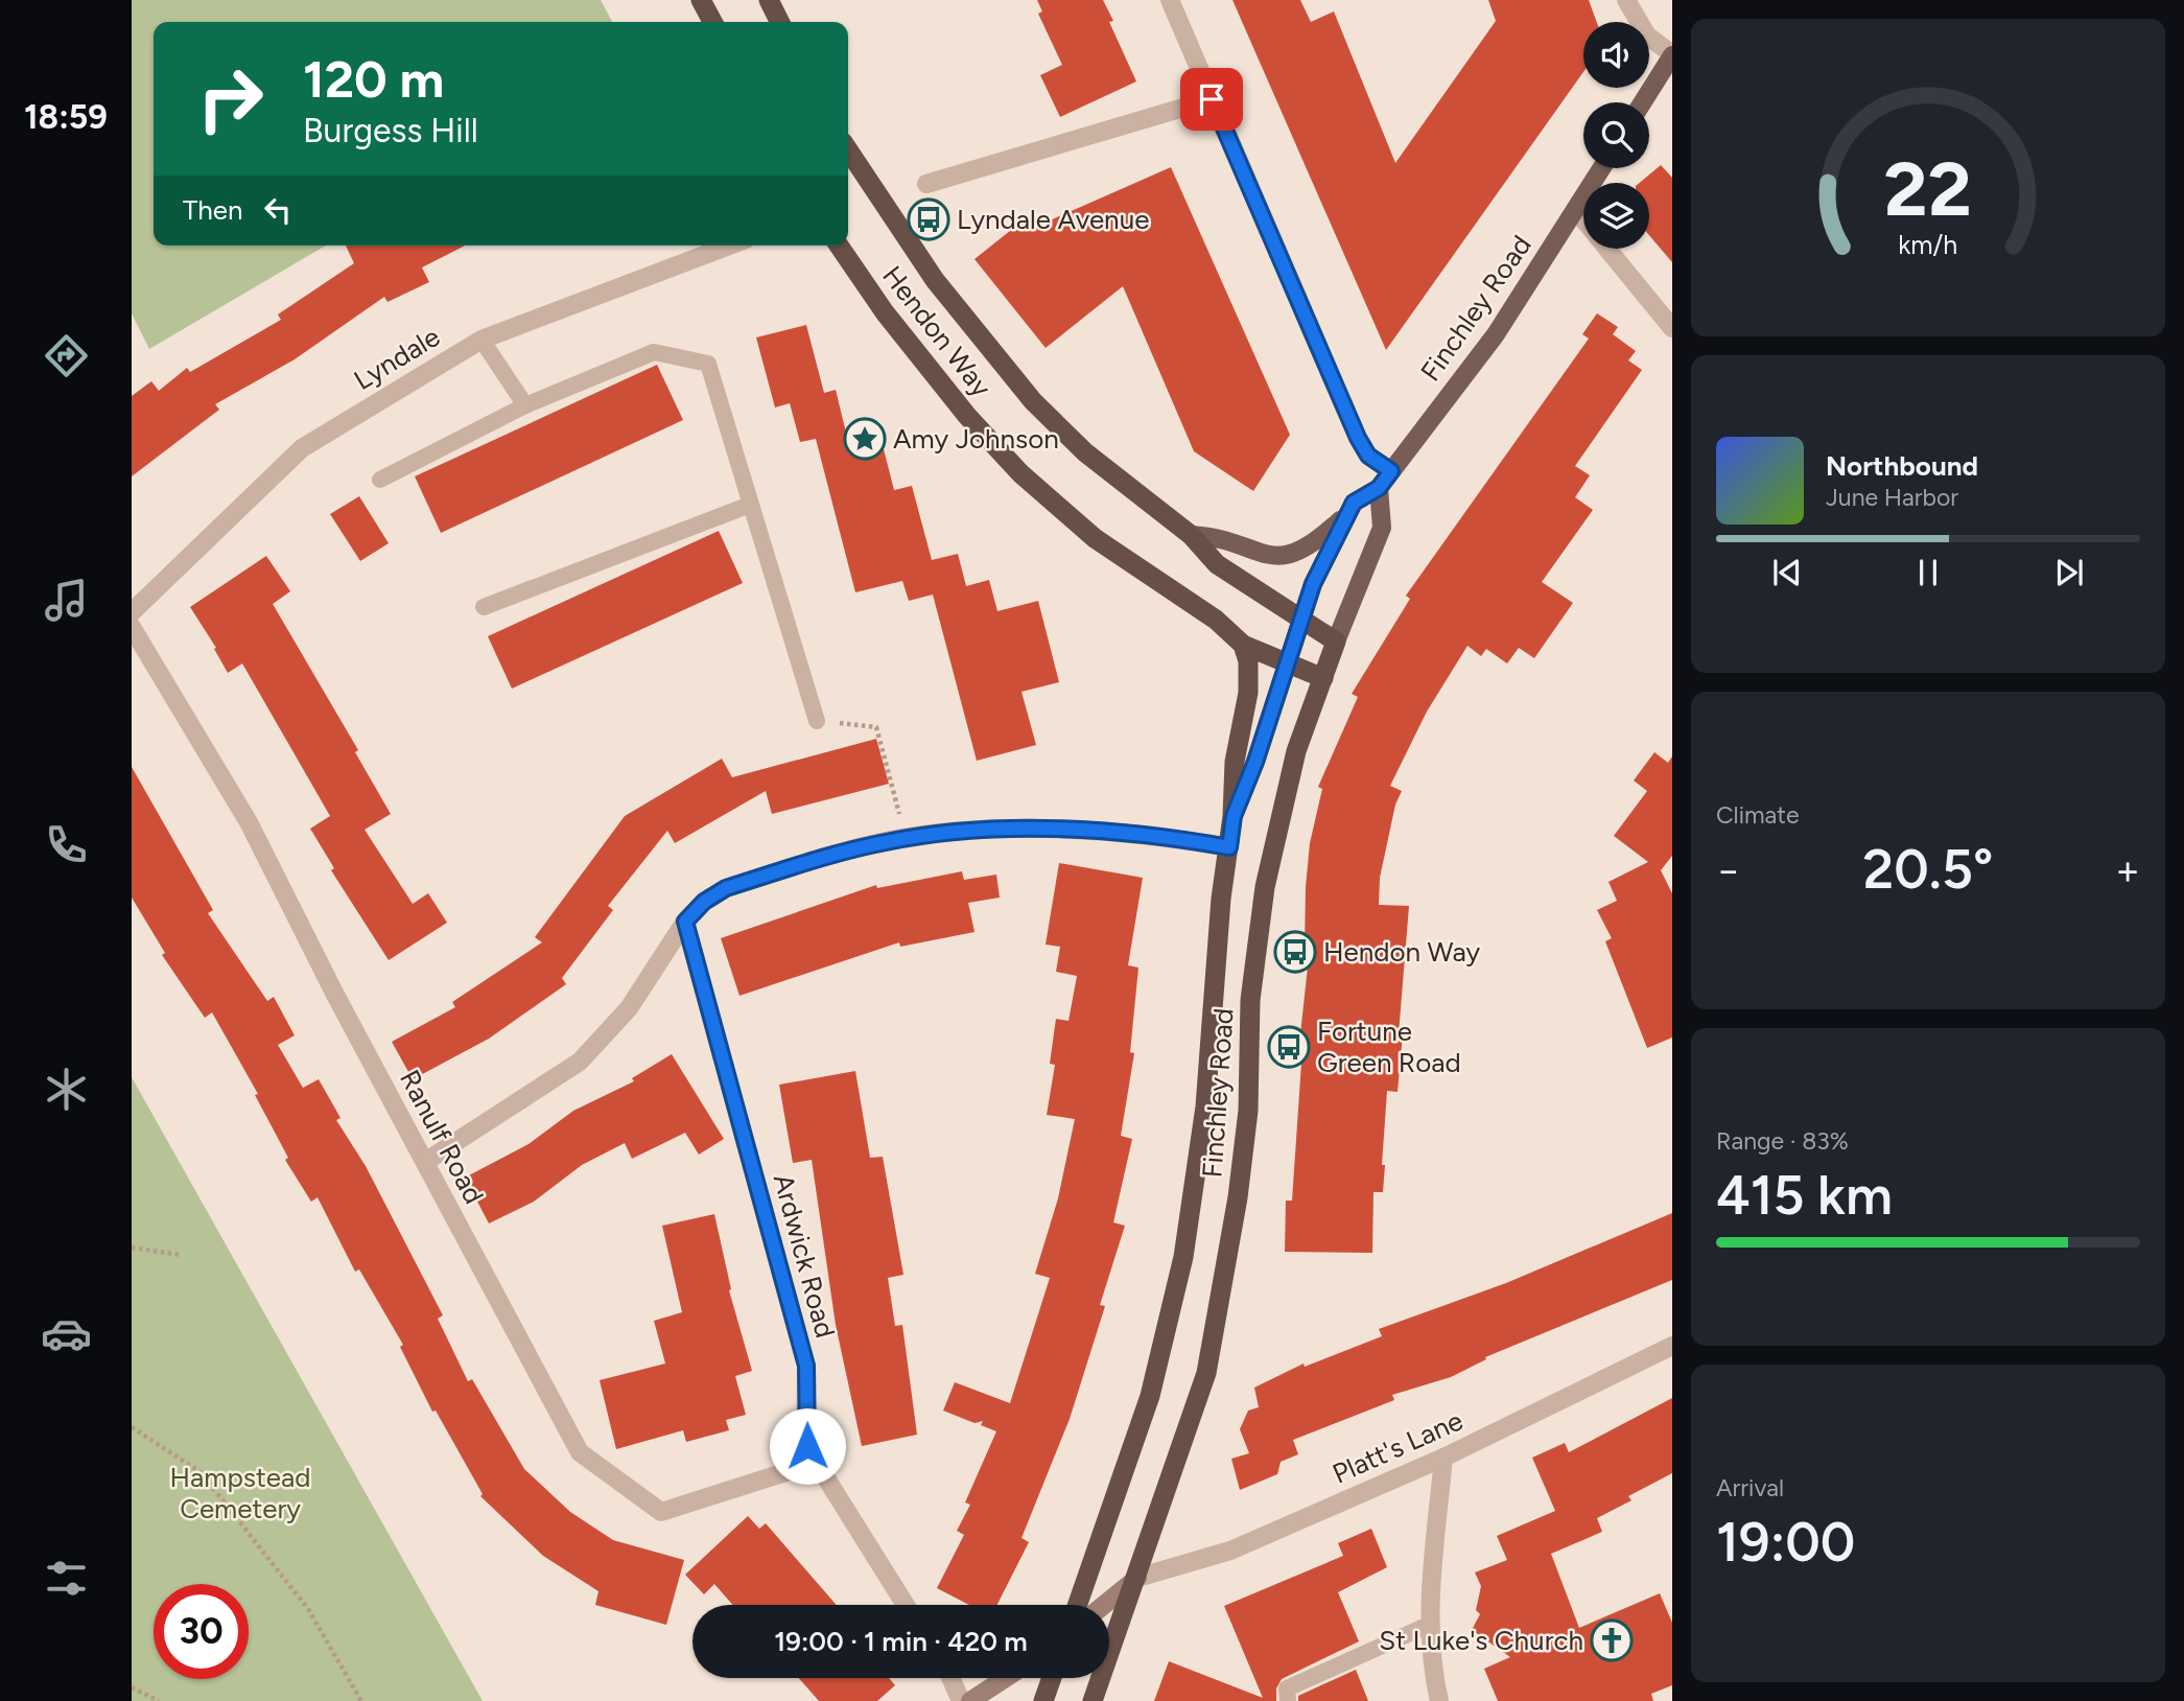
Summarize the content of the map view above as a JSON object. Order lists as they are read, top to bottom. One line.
{"streets":{"highway":["Finchley Road","Hendon Way"],"street":["Lyndale","Ranulf Road","Ardwick Road","Platt's Lane"]},"crossings":[["Finchley Road","Hendon Way"],["Finchley Road","Platt's Lane"],["Ranulf Road","Ardwick Road"]],"parks":["Hampstead Cemetery"],"places":{"bus stop":["Lyndale Avenue","Hendon Way","Fortune Green Road"],"place":["Amy Johnson"],"church":["St Luke's Church"]},"page":{"tabs":"18:59","turn":["120 m","Burgess Hill"],"then":"Then","song":["Northbound","June Harbor"],"tile":["Climate",["Range · 83%","415 km"],["Arrival","19:00"]],"heat":["−","20.5°","+"],"limit":"30","trip":"19:00 · 1 min · 420 m","gauge":["22","km/h"]}}
